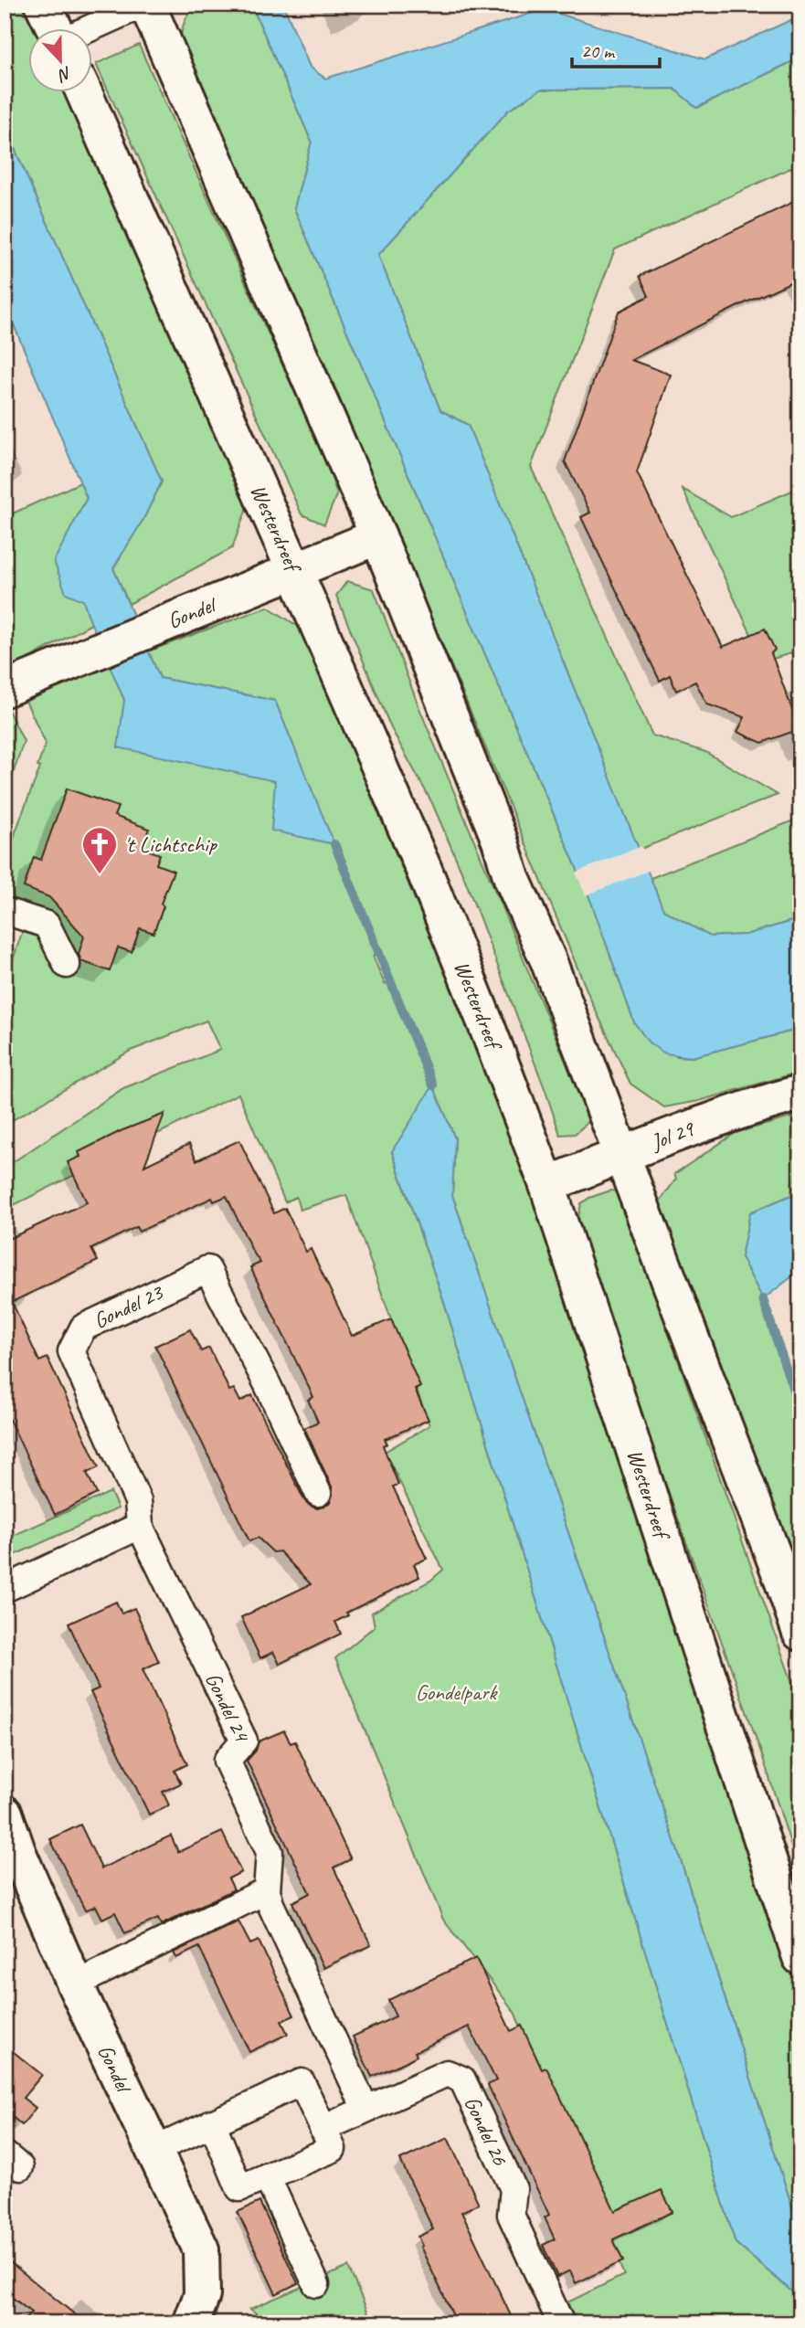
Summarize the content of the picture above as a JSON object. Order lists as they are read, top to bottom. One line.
{"streets":{"main road":["Westerdreef","Gondel","Jol 29"],"street":["Gondel 23","Gondel 24","Gondel 26"]},"crossings":[["Westerdreef","Gondel"],["Westerdreef","Jol 29"],["Gondel 23","Gondel 24"],["Gondel 24","Gondel 26"]],"parks":["Gondelpark"],"places":{"church":["'t Lichtschip"]},"scale_bar":"20 m","north":"bottom"}
